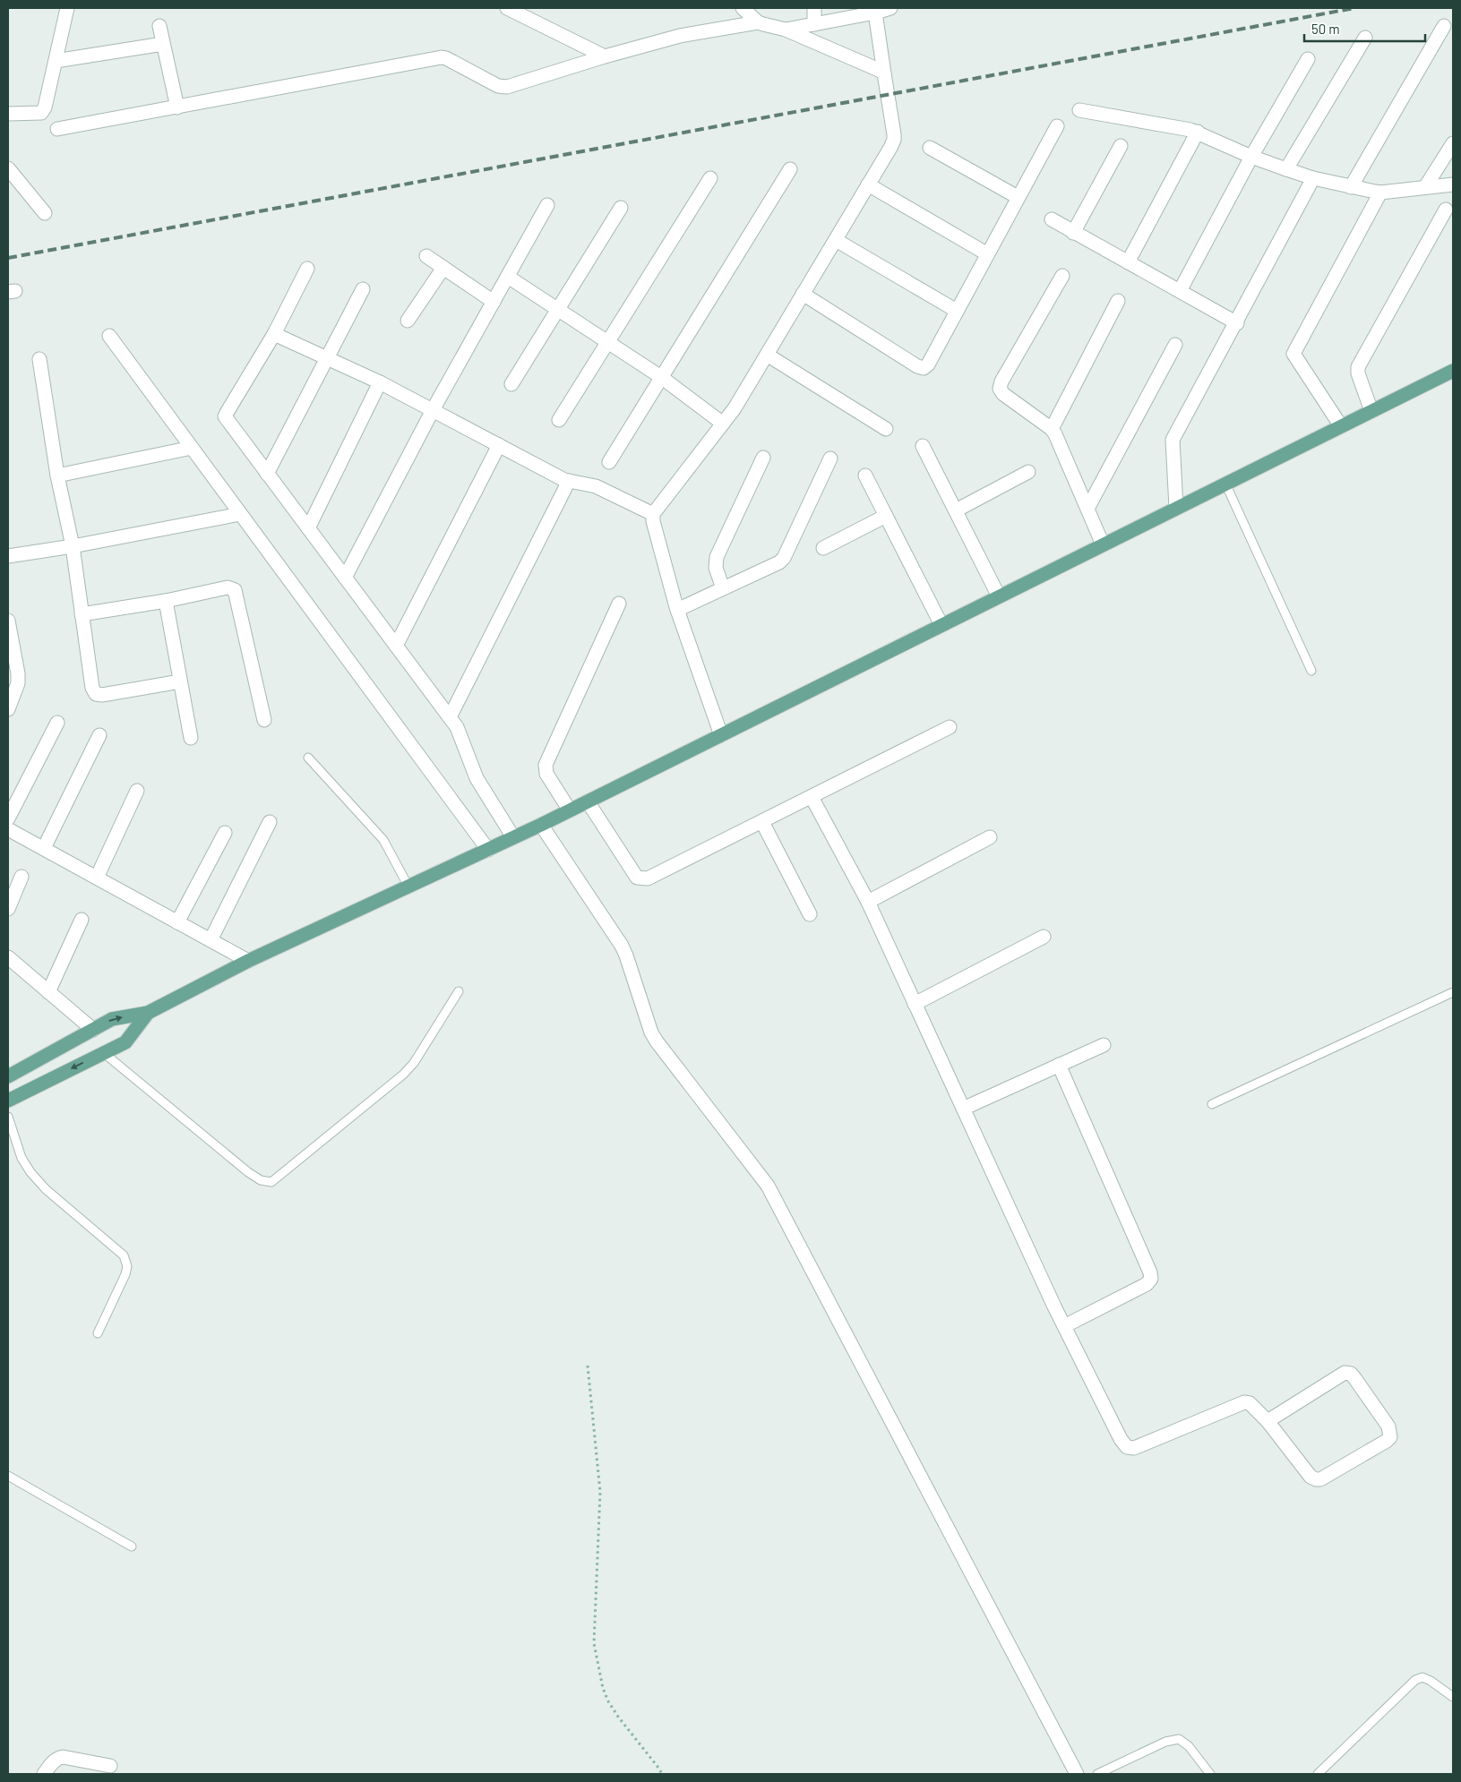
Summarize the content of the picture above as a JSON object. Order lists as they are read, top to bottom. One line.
{"scale_bar":"50 m"}
